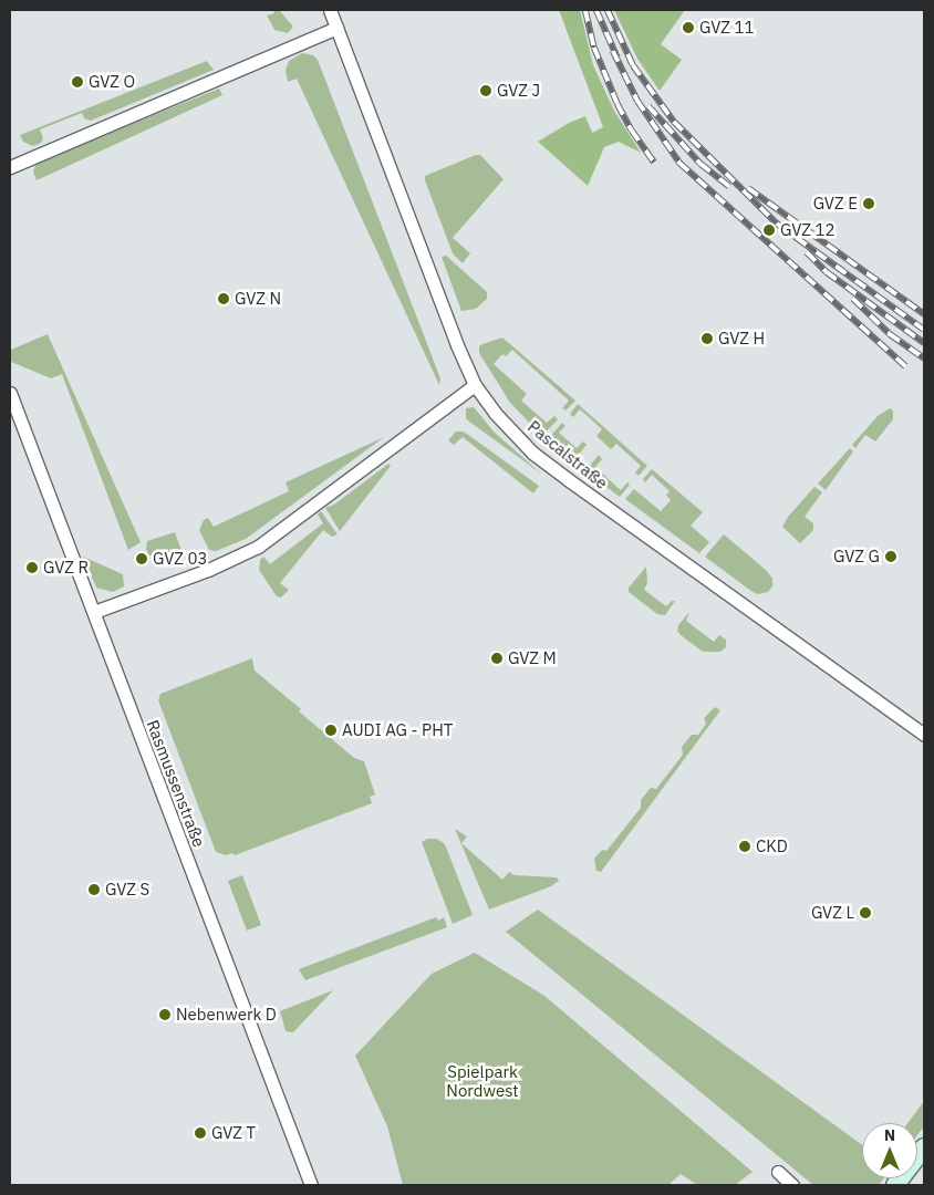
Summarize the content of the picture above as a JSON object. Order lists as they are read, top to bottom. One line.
{"streets":{"street":["Pascalstraße","Rasmussenstraße"]},"parks":["Spielpark Nordwest"],"places":["GVZ 11","GVZ O","GVZ J","GVZ E","GVZ 12","GVZ N","GVZ H","GVZ G","GVZ 03","GVZ R","GVZ M","AUDI AG - PHT","CKD","GVZ S","GVZ L","Nebenwerk D","GVZ T"],"north":"top"}
